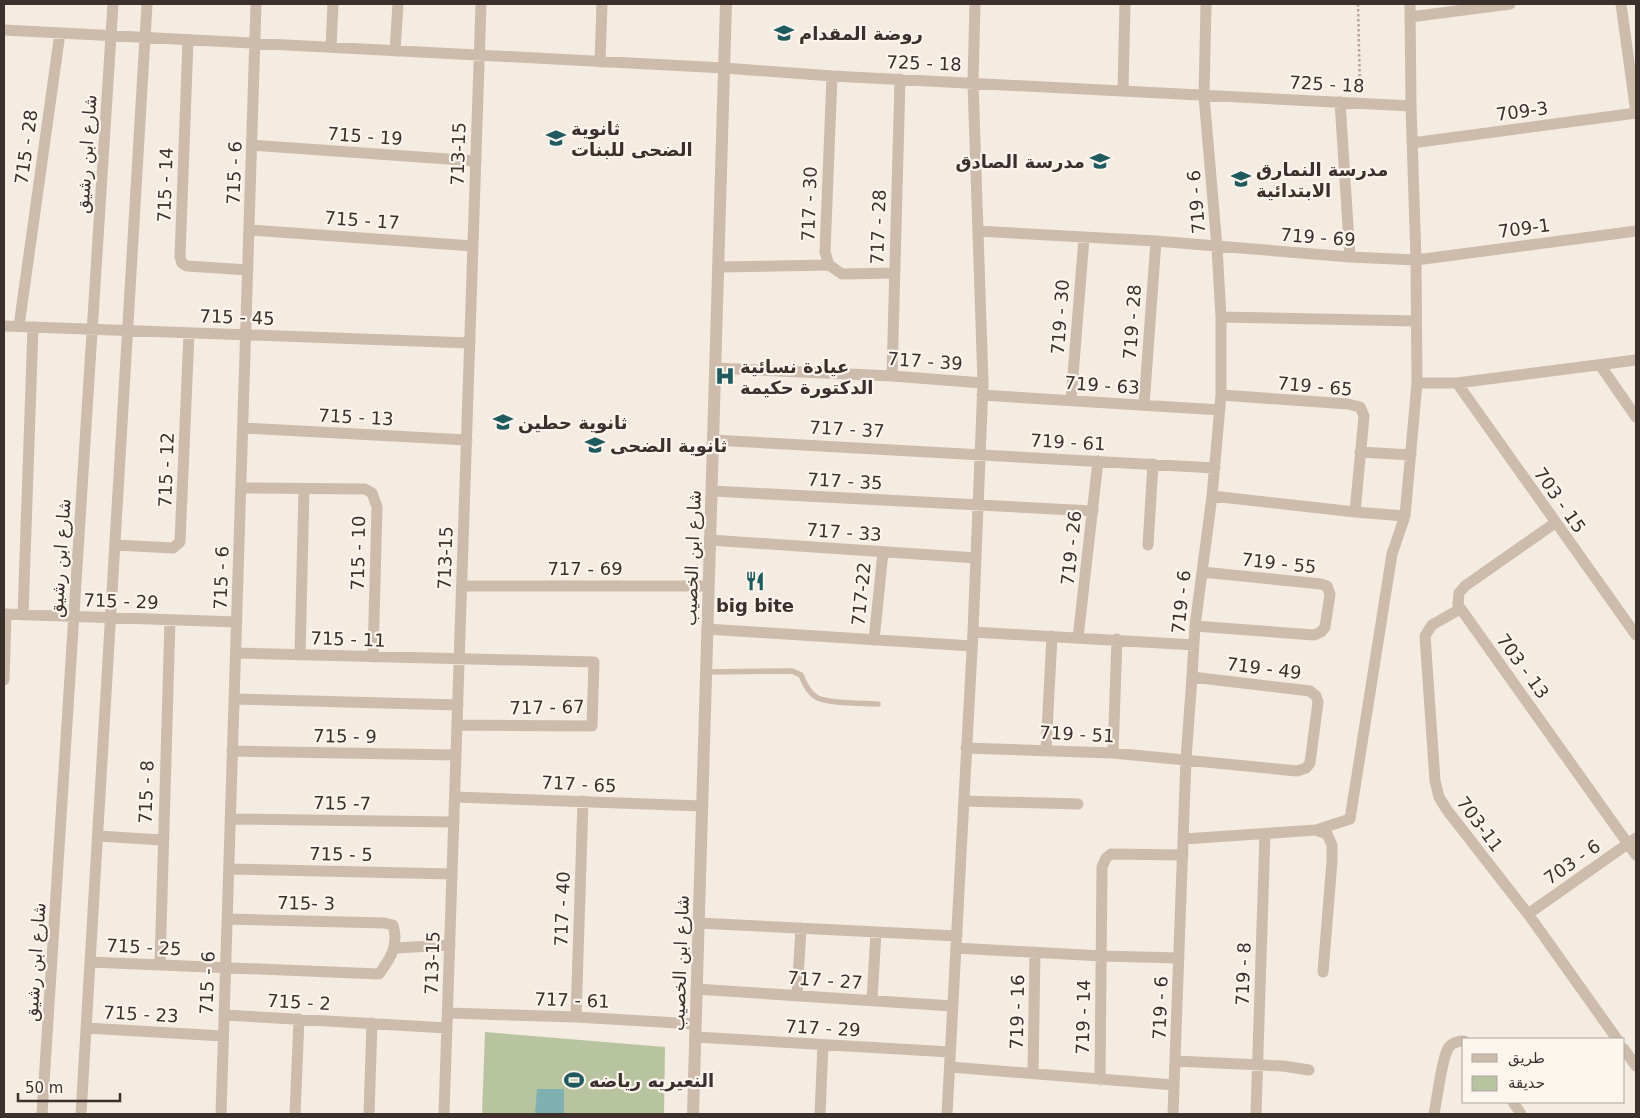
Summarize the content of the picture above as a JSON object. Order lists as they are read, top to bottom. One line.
{"streets":{"street":["725 - 18","709-3","715 - 19","715 - 28","شارع ابن رشيق","713-15","715 - 6","715 - 14","719 - 6","717 - 30","715 - 17","717 - 28","709-1","719 - 69","715 - 45","719 - 30","719 - 28","717 - 39","719 - 63","719 - 65","715 - 13","717 - 37","719 - 61","715 - 12","717 - 35","703 - 15","717 - 33","719 - 26","715 - 10","شارع ابن الخصيب","719 - 55","717 - 69","717-22","715 - 29","715 - 11","703 - 13","719 - 49","717 - 67","719 - 51","715 - 9","717 - 65","715 - 8","715 -7","703-11","715 - 5","703 - 6","715- 3","717 - 40","715 - 25","719 - 8","717 - 27","717 - 61","715 - 2","719 - 16","715 - 23","719 - 14","717 - 29"]},"crossings":[["725 - 18","715 - 28"],["725 - 18","شارع ابن رشيق"],["725 - 18","713-15"],["725 - 18","715 - 6"],["725 - 18","715 - 14"],["725 - 18","719 - 6"],["725 - 18","717 - 30"],["725 - 18","717 - 28"],["725 - 18","شارع ابن الخصيب"],["715 - 19","713-15"],["715 - 19","715 - 6"],["715 - 28","715 - 45"],["شارع ابن رشيق","715 - 45"],["شارع ابن رشيق","715 - 29"],["713-15","715 - 17"],["713-15","715 - 45"],["713-15","715 - 13"],["713-15","717 - 69"],["713-15","715 - 11"],["713-15","717 - 67"],["713-15","715 - 9"],["713-15","717 - 65"],["713-15","715 -7"],["713-15","715 - 5"],["713-15","717 - 61"],["713-15","715 - 2"],["715 - 6","715 - 14"],["715 - 6","715 - 17"],["715 - 6","715 - 45"],["715 - 6","715 - 13"],["715 - 6","715 - 10"],["715 - 6","715 - 29"],["715 - 6","715 - 11"],["715 - 6","715 - 9"],["715 - 6","715 -7"],["715 - 6","715 - 5"],["715 - 6","715- 3"],["715 - 6","715 - 25"],["715 - 6","715 - 2"],["715 - 6","715 - 23"],["719 - 6","719 - 69"],["719 - 6","719 - 63"],["719 - 6","719 - 65"],["719 - 6","719 - 61"],["719 - 6","719 - 55"],["719 - 6","719 - 49"],["719 - 6","719 - 51"],["719 - 6","719 - 14"],["717 - 30","717 - 28"],["717 - 28","717 - 39"],["709-1","719 - 69"],["719 - 69","719 - 30"],["719 - 69","719 - 28"],["715 - 45","715 - 12"],["719 - 30","719 - 63"],["719 - 28","719 - 63"],["717 - 39","719 - 63"],["717 - 39","شارع ابن الخصيب"],["717 - 37","719 - 61"],["717 - 37","شارع ابن الخصيب"],["719 - 61","719 - 26"],["717 - 35","719 - 26"],["717 - 35","شارع ابن الخصيب"],["717 - 33","شارع ابن الخصيب"],["717 - 33","717-22"],["715 - 10","715 - 11"],["شارع ابن الخصيب","717 - 69"],["شارع ابن الخصيب","717 - 65"],["شارع ابن الخصيب","717 - 27"],["شارع ابن الخصيب","717 - 61"],["شارع ابن الخصيب","717 - 29"],["715 - 29","715 - 8"],["715 - 11","717 - 67"],["703 - 13","703-11"],["703 - 13","703 - 6"],["719 - 49","719 - 51"],["717 - 65","717 - 40"],["715 - 8","715 - 25"],["703-11","703 - 6"],["715- 3","715 - 25"],["717 - 40","717 - 61"]],"places":{"school or university":["روضة المقدام","ثانوية الضحى للبنات","مدرسة الصادق","مدرسة النمارق الابتدائية","ثانوية حطين","ثانوية الضحى"],"hospital":["عيادة نسائية الدكتورة حكيمة"],"restaurant":["big bite"],"sports":["النعيريه رياضه"]},"legend":["طريق","حديقة"],"scale_bar":"50 m"}
